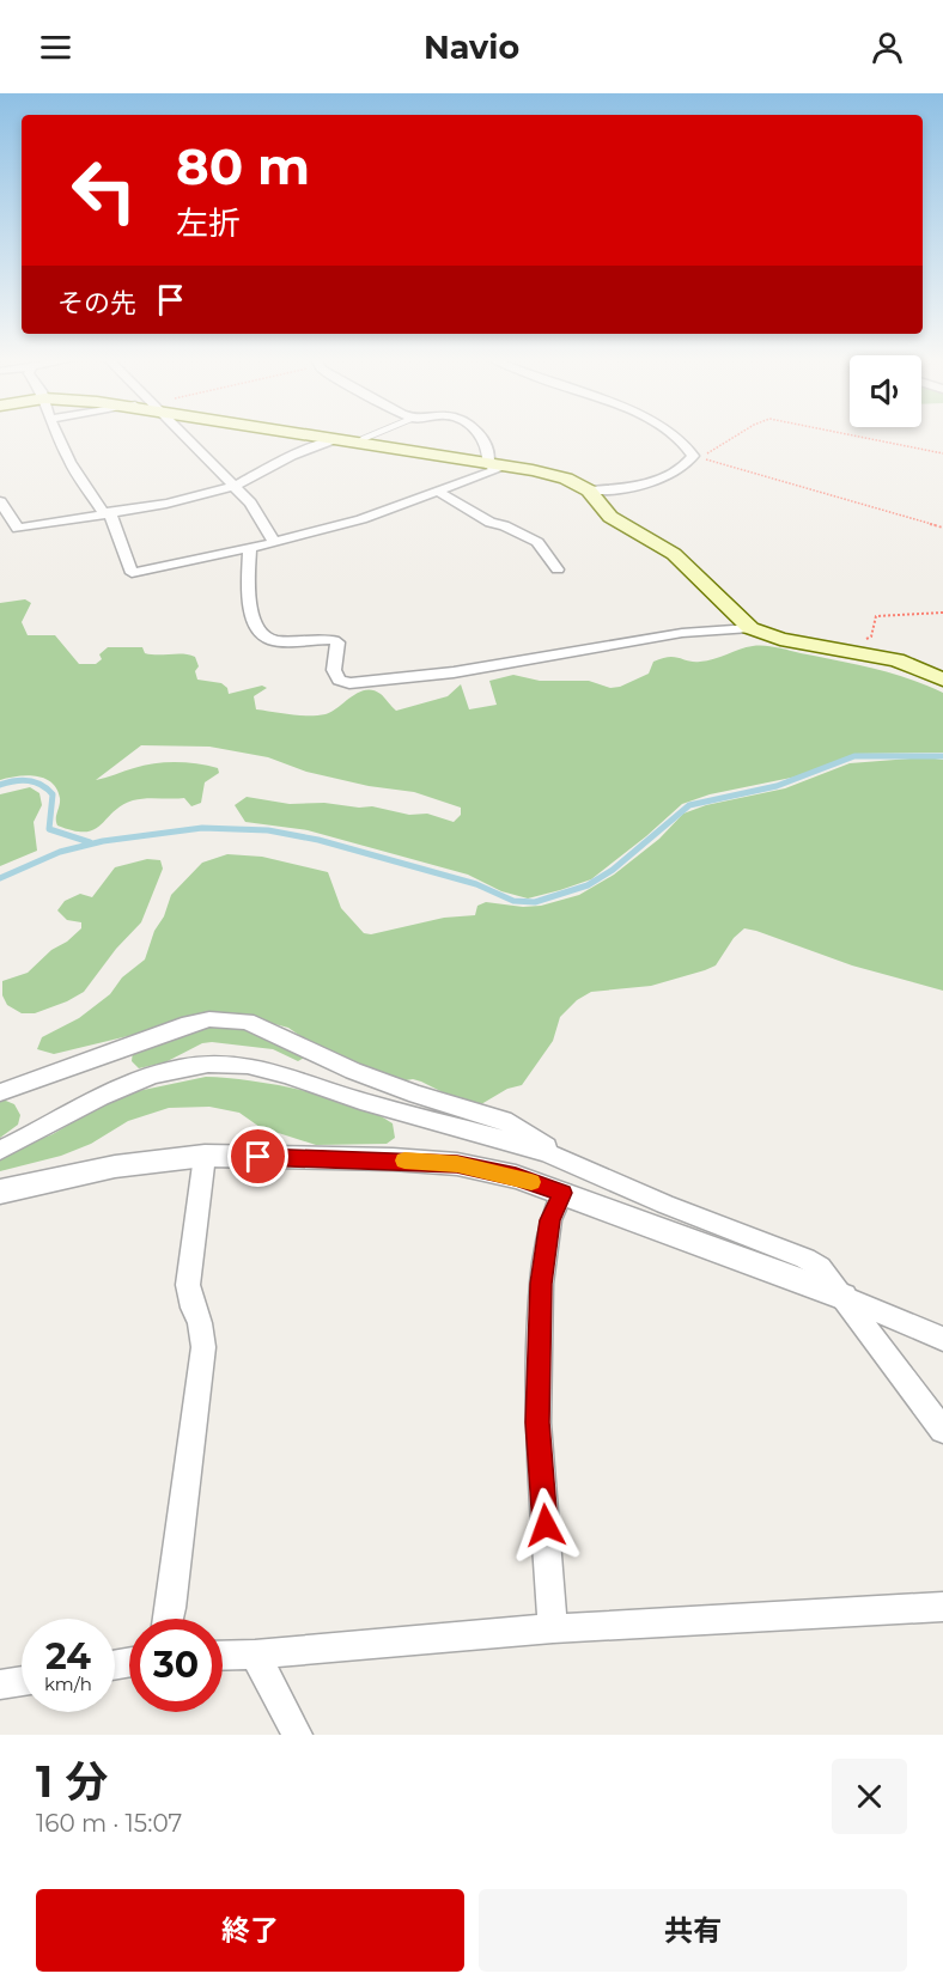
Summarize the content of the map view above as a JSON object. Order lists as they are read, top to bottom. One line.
{"page":{"header":"Navio","turn":["80 m","左折"],"then":"その先","speed":"24 km/h","limit":"30","heading":["1 分","160 m · 15:07"],"buttons":["終了","共有"]}}
